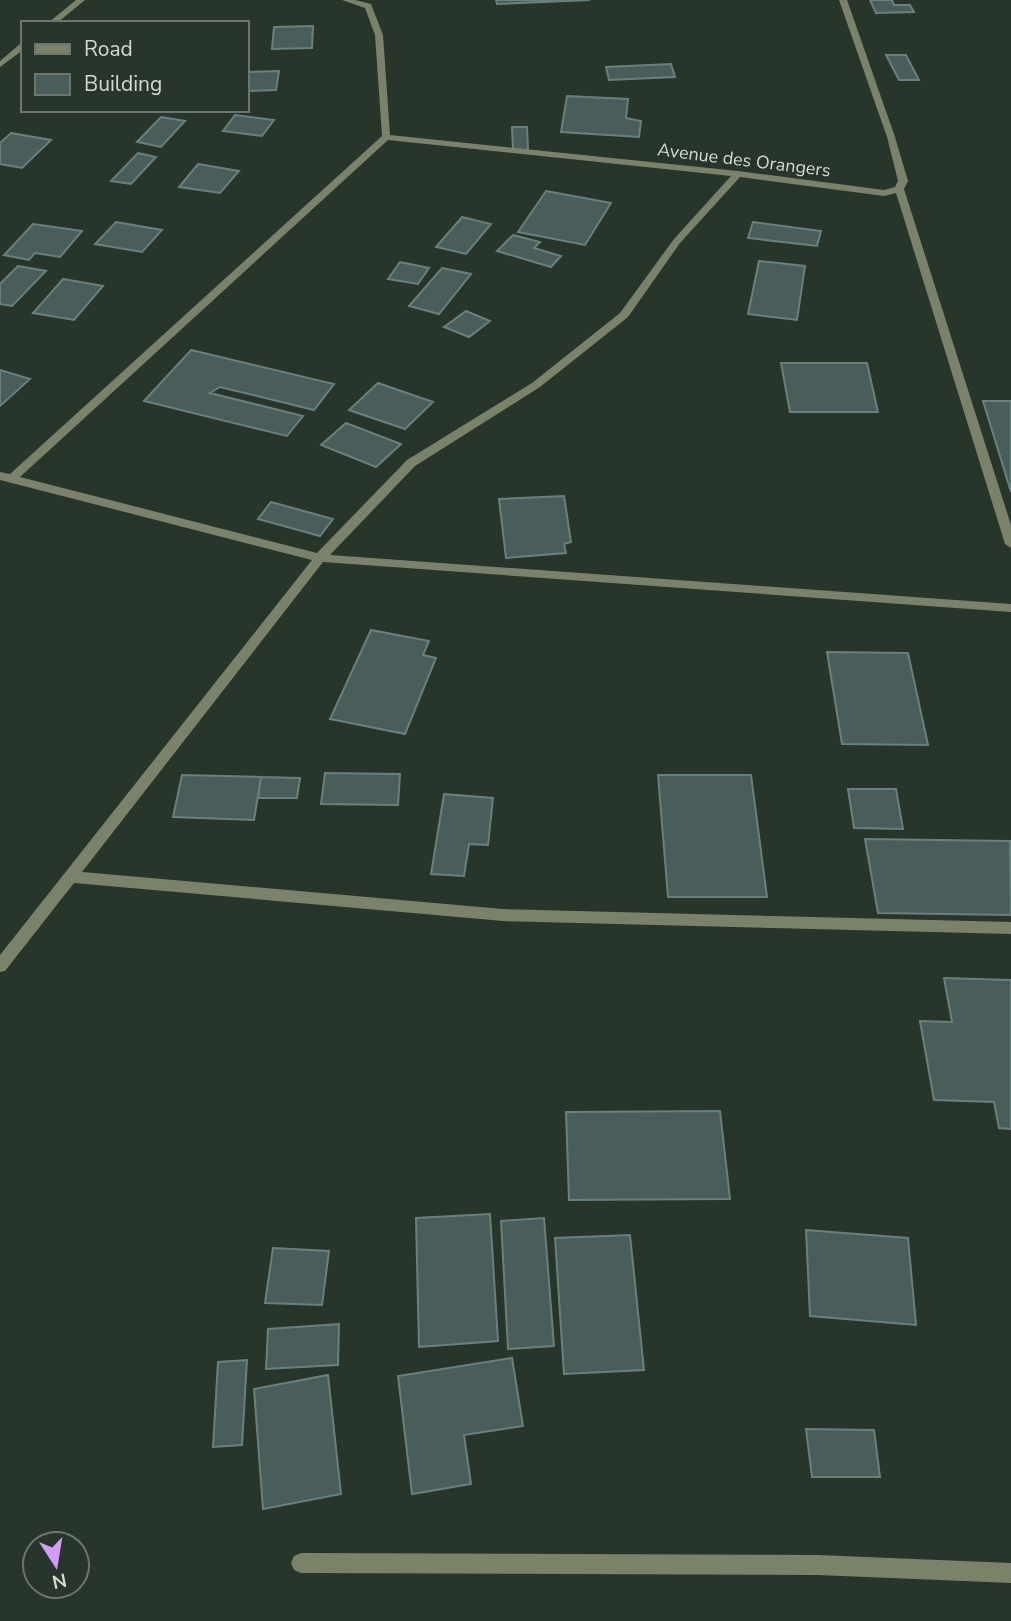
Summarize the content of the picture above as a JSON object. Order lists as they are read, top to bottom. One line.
{"streets":{"street":["Avenue des Orangers"]},"legend":["Road","Building"],"north":"bottom"}
